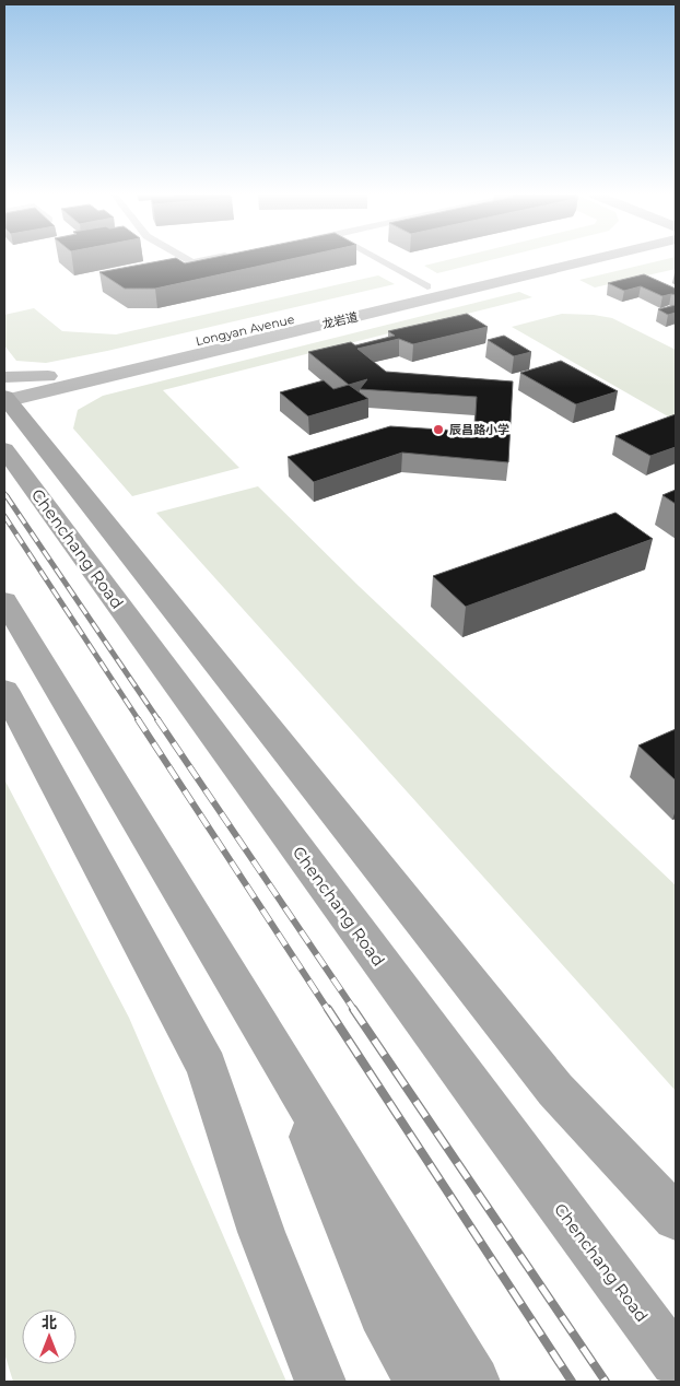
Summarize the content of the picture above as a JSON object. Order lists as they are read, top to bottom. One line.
{"streets":{"main road":["龙岩道","Longyan Avenue","Chenchang Road"]},"crossings":[["龙岩道","Longyan Avenue"]],"places":["辰昌路小学"],"north":"top"}
